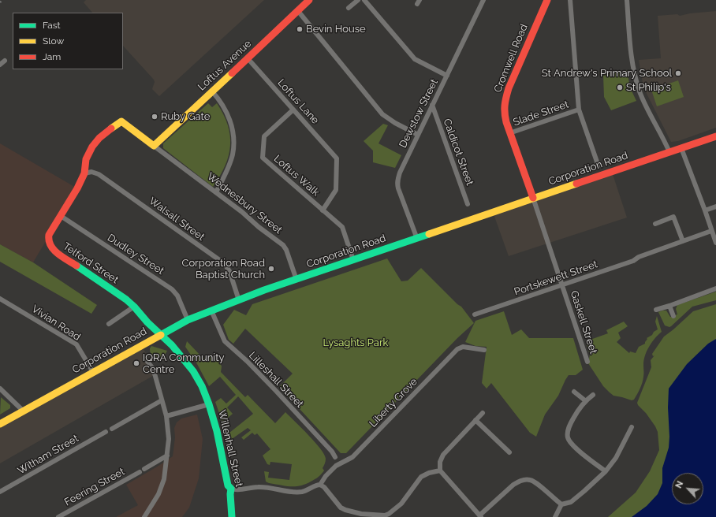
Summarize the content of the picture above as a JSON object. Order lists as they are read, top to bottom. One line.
{"streets":{"street":["Cromwell Road","Loftus Avenue","Loftus Lane","Dewstow Street","Slade Street","Caldicot Street","Corporation Road","Loftus Walk","Wednesbury Street","Walsall Street","Dudley Street","Telford Street","Portskewett Street","Gaskell Street","Vivian Road","Lilleshall Street","Liberty Grove","Willenhall Street","Witham Street","Feering Street"]},"crossings":[["Cromwell Road","Slade Street"],["Cromwell Road","Corporation Road"],["Cromwell Road","Gaskell Street"],["Loftus Avenue","Loftus Lane"],["Loftus Avenue","Wednesbury Street"],["Loftus Avenue","Telford Street"],["Loftus Lane","Loftus Walk"],["Dewstow Street","Caldicot Street"],["Dewstow Street","Corporation Road"],["Corporation Road","Wednesbury Street"],["Corporation Road","Walsall Street"],["Corporation Road","Dudley Street"],["Corporation Road","Telford Street"],["Corporation Road","Gaskell Street"],["Corporation Road","Vivian Road"],["Corporation Road","Lilleshall Street"],["Corporation Road","Willenhall Street"],["Wednesbury Street","Telford Street"],["Walsall Street","Telford Street"],["Dudley Street","Telford Street"],["Telford Street","Willenhall Street"],["Portskewett Street","Gaskell Street"]],"parks":["Lysaghts Park"],"places":["Bevin House","St Andrew's Primary School","St Philip's","Ruby Gate","Corporation Road Baptist Church","IQRA Community Centre"],"legend":["Fast","Slow","Jam"],"north":"top left"}
